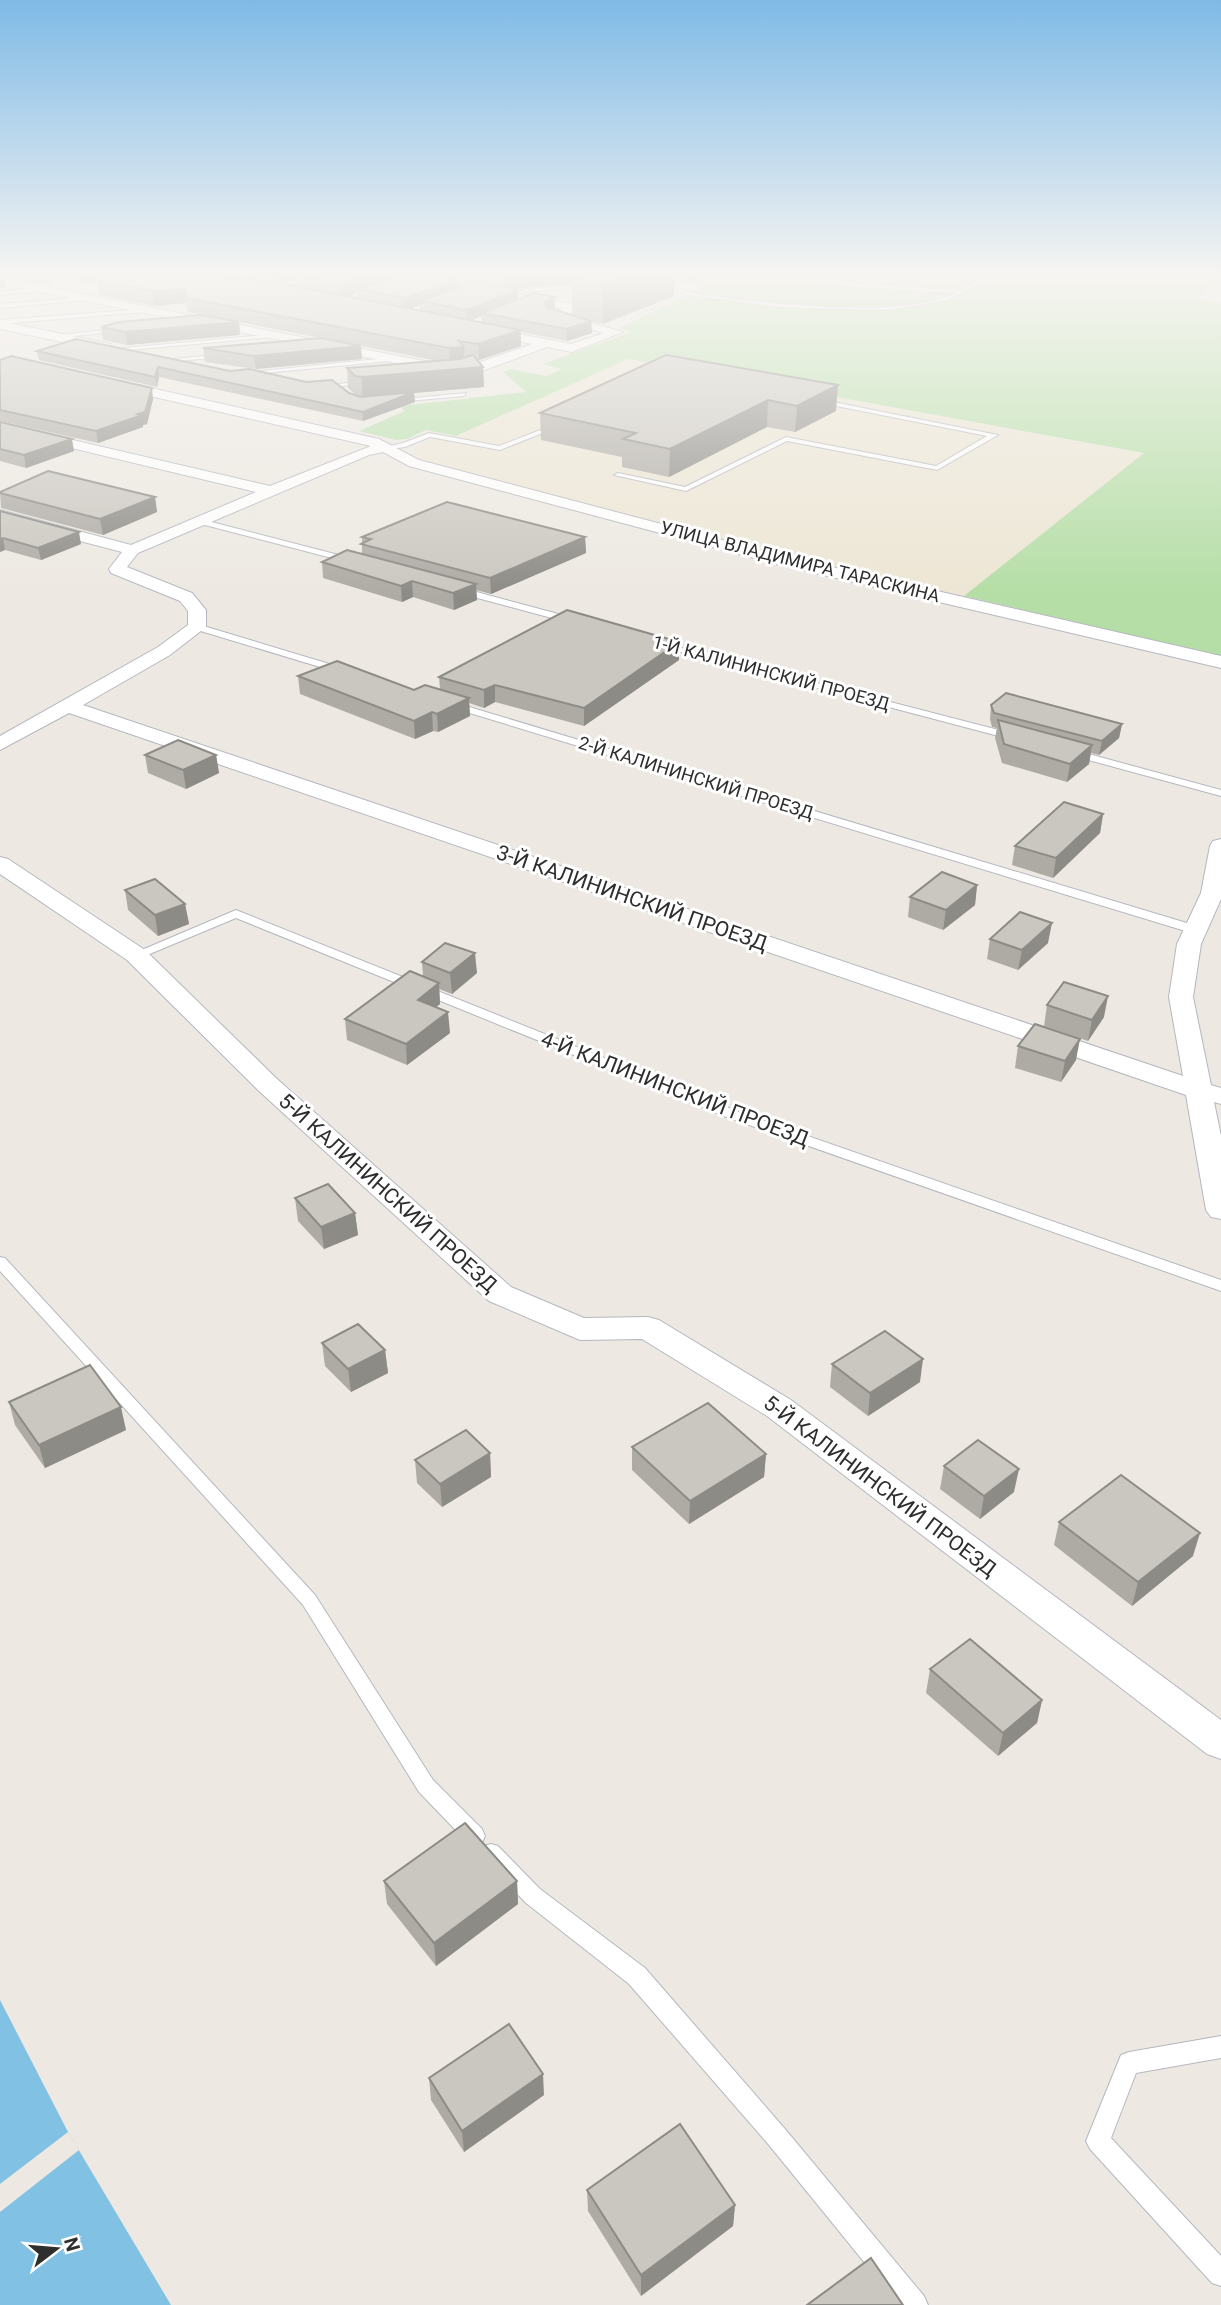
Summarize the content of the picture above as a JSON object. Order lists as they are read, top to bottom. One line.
{"streets":{"street":["УЛИЦА ВЛАДИМИРА ТАРАСКИНА","3-Й КАЛИНИНСКИЙ ПРОЕЗД","5-Й КАЛИНИНСКИЙ ПРОЕЗД"],"lane":["1-Й КАЛИНИНСКИЙ ПРОЕЗД","2-Й КАЛИНИНСКИЙ ПРОЕЗД","4-Й КАЛИНИНСКИЙ ПРОЕЗД"]},"crossings":[["4-Й КАЛИНИНСКИЙ ПРОЕЗД","5-Й КАЛИНИНСКИЙ ПРОЕЗД"]],"north":"right"}
